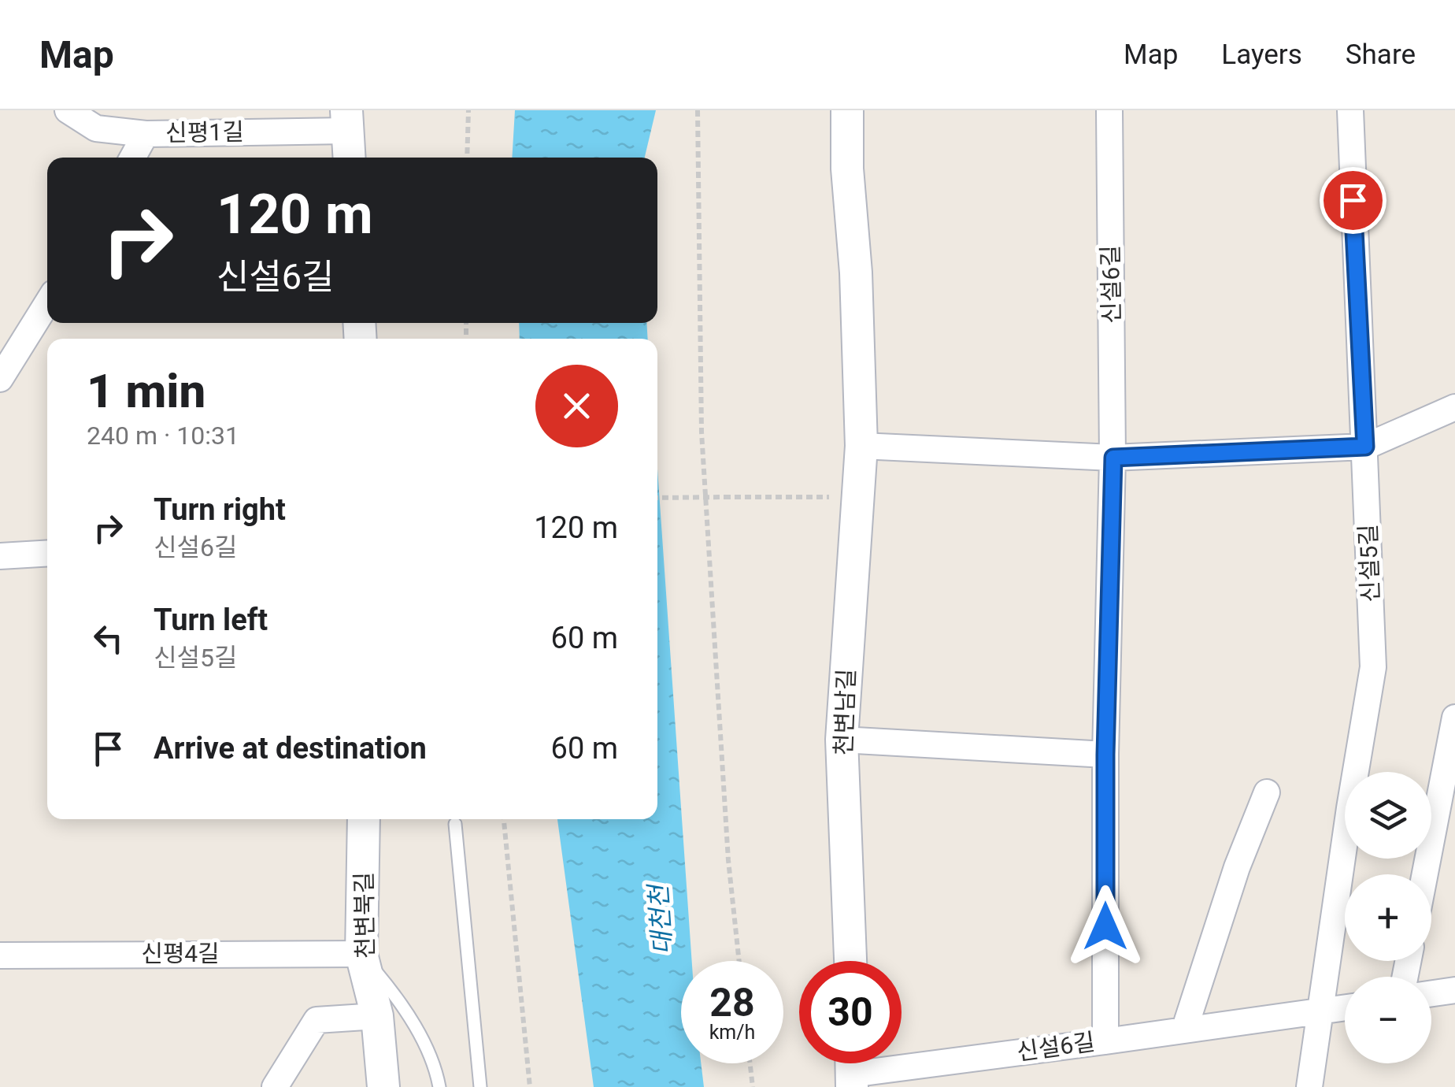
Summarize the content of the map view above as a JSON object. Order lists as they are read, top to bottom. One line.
{"streets":{"street":["신평1길","신설6길","신설5길","천변남길","천변북길","신평4길"]},"crossings":[["천변북길","신평4길"]],"water":["대천천"],"page":{"header":"Map","nav":["Map","Layers","Share"],"turn":["120 m","신설6길"],"heading":["1 min","240 m · 10:31"],"list":[{"name":"Turn right","note":"신설6길","value":"120 m"},{"name":"Turn left","note":"신설5길","value":"60 m"},{"name":"Arrive at destination","value":"60 m"}],"map_buttons":["+","−"],"speed":"28 km/h","limit":"30"}}
